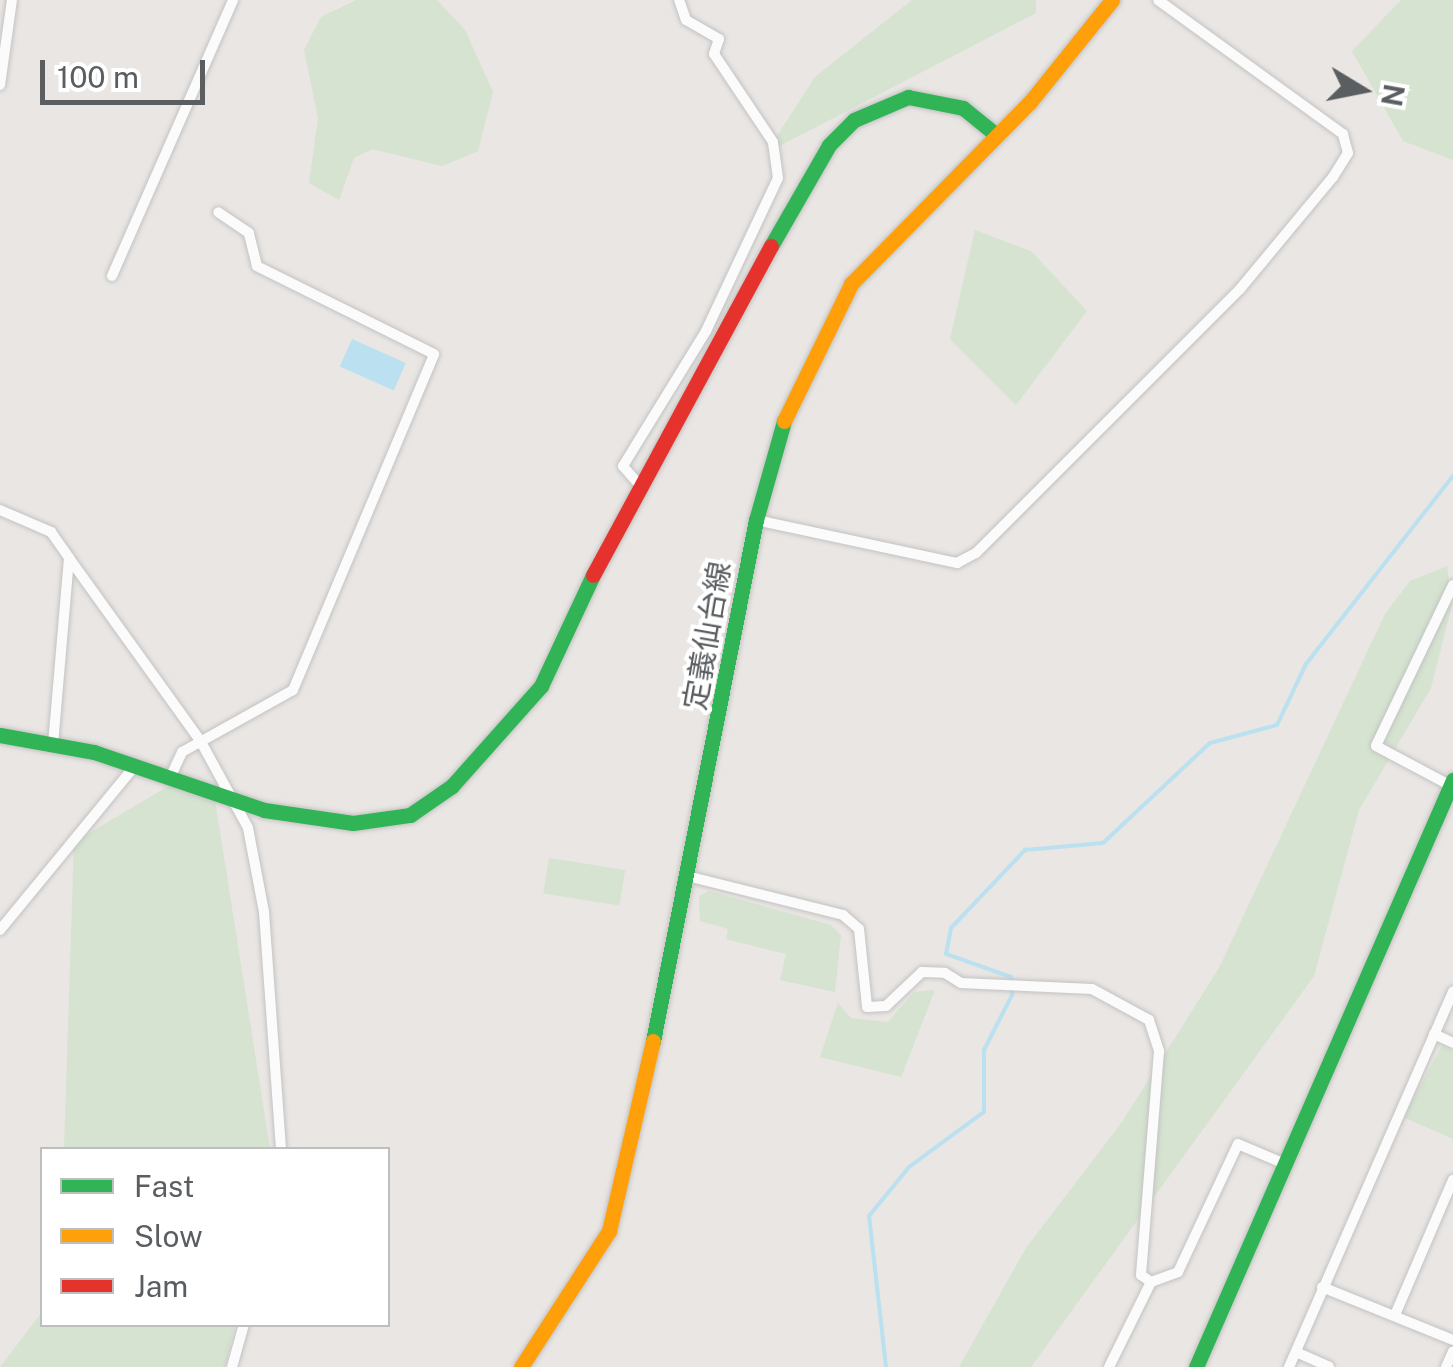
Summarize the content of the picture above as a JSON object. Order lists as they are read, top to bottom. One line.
{"streets":{"street":["定義仙台線"]},"legend":["Fast","Slow","Jam"],"scale_bar":"100 m","north":"right"}
